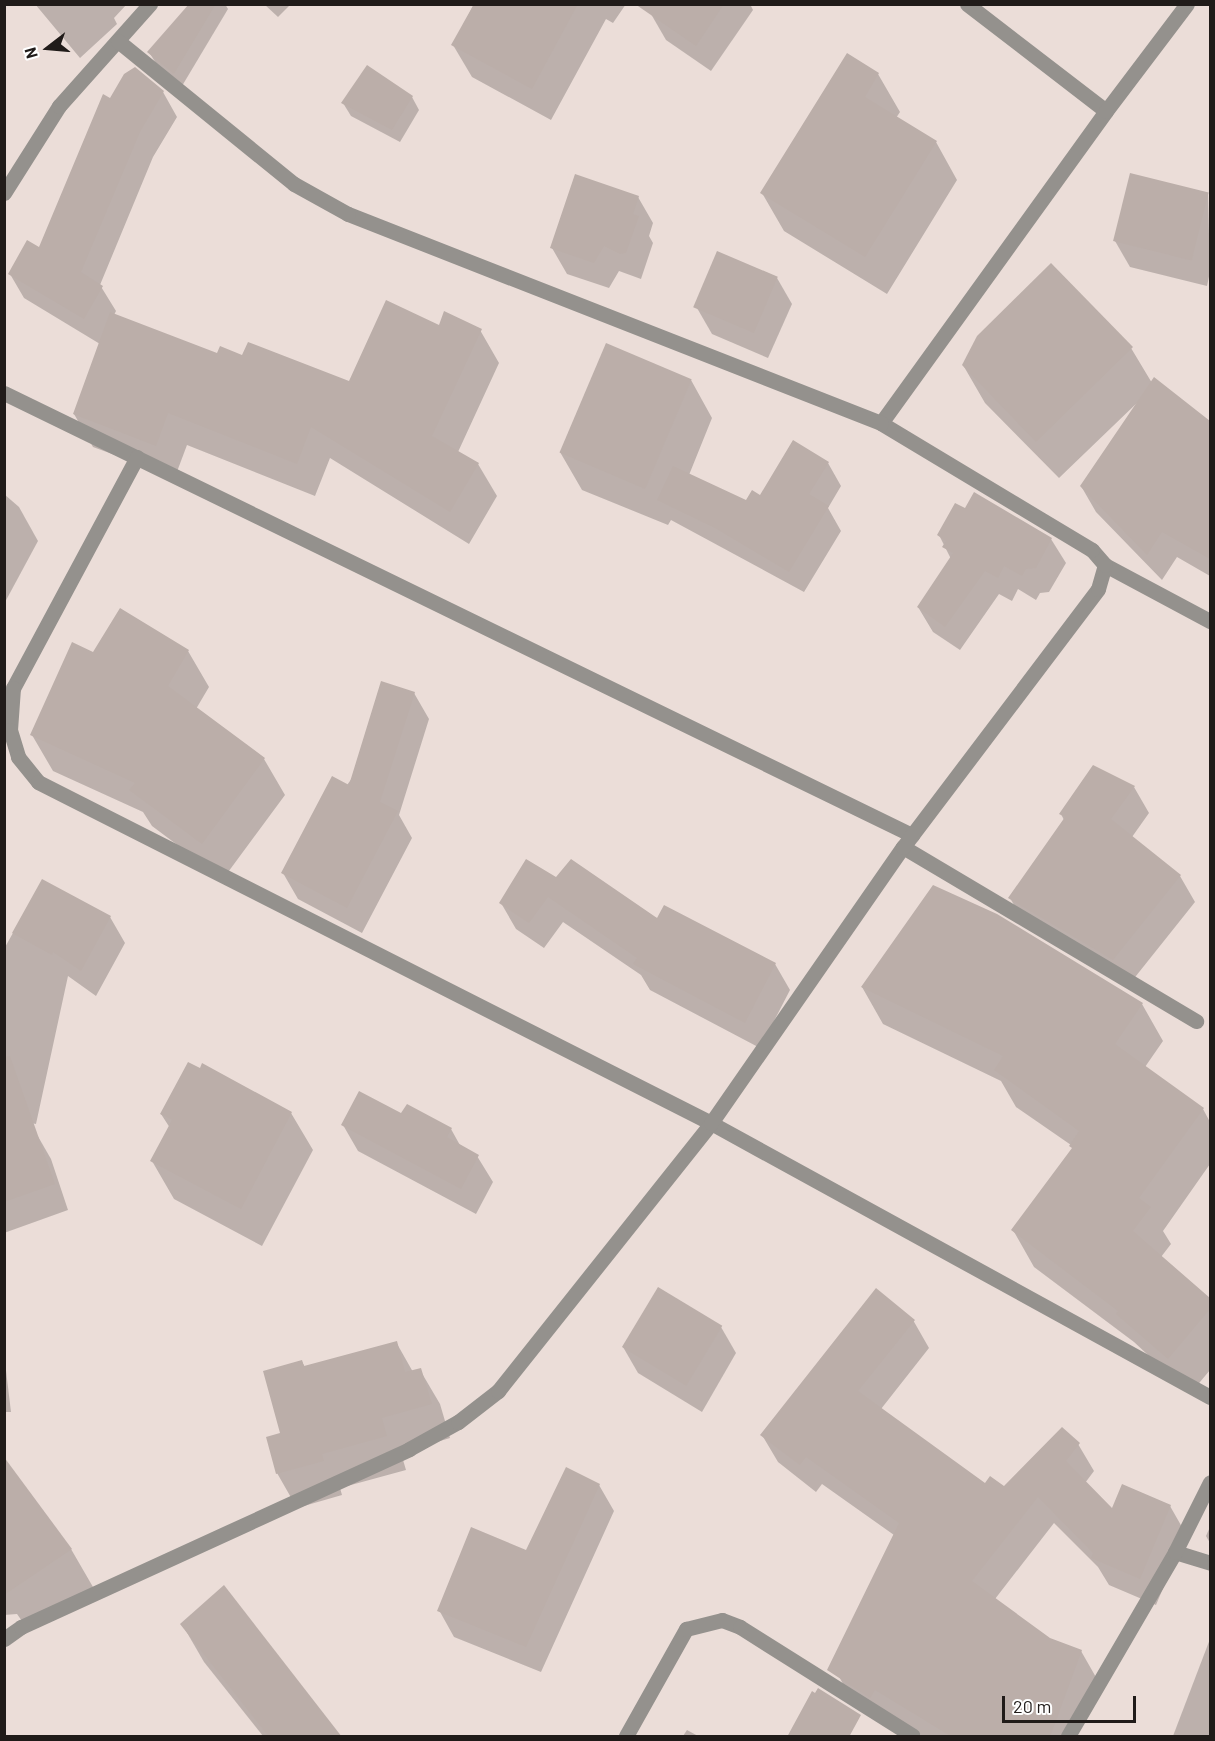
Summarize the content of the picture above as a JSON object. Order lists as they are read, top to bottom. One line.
{"scale_bar":"20 m","north":"left"}
